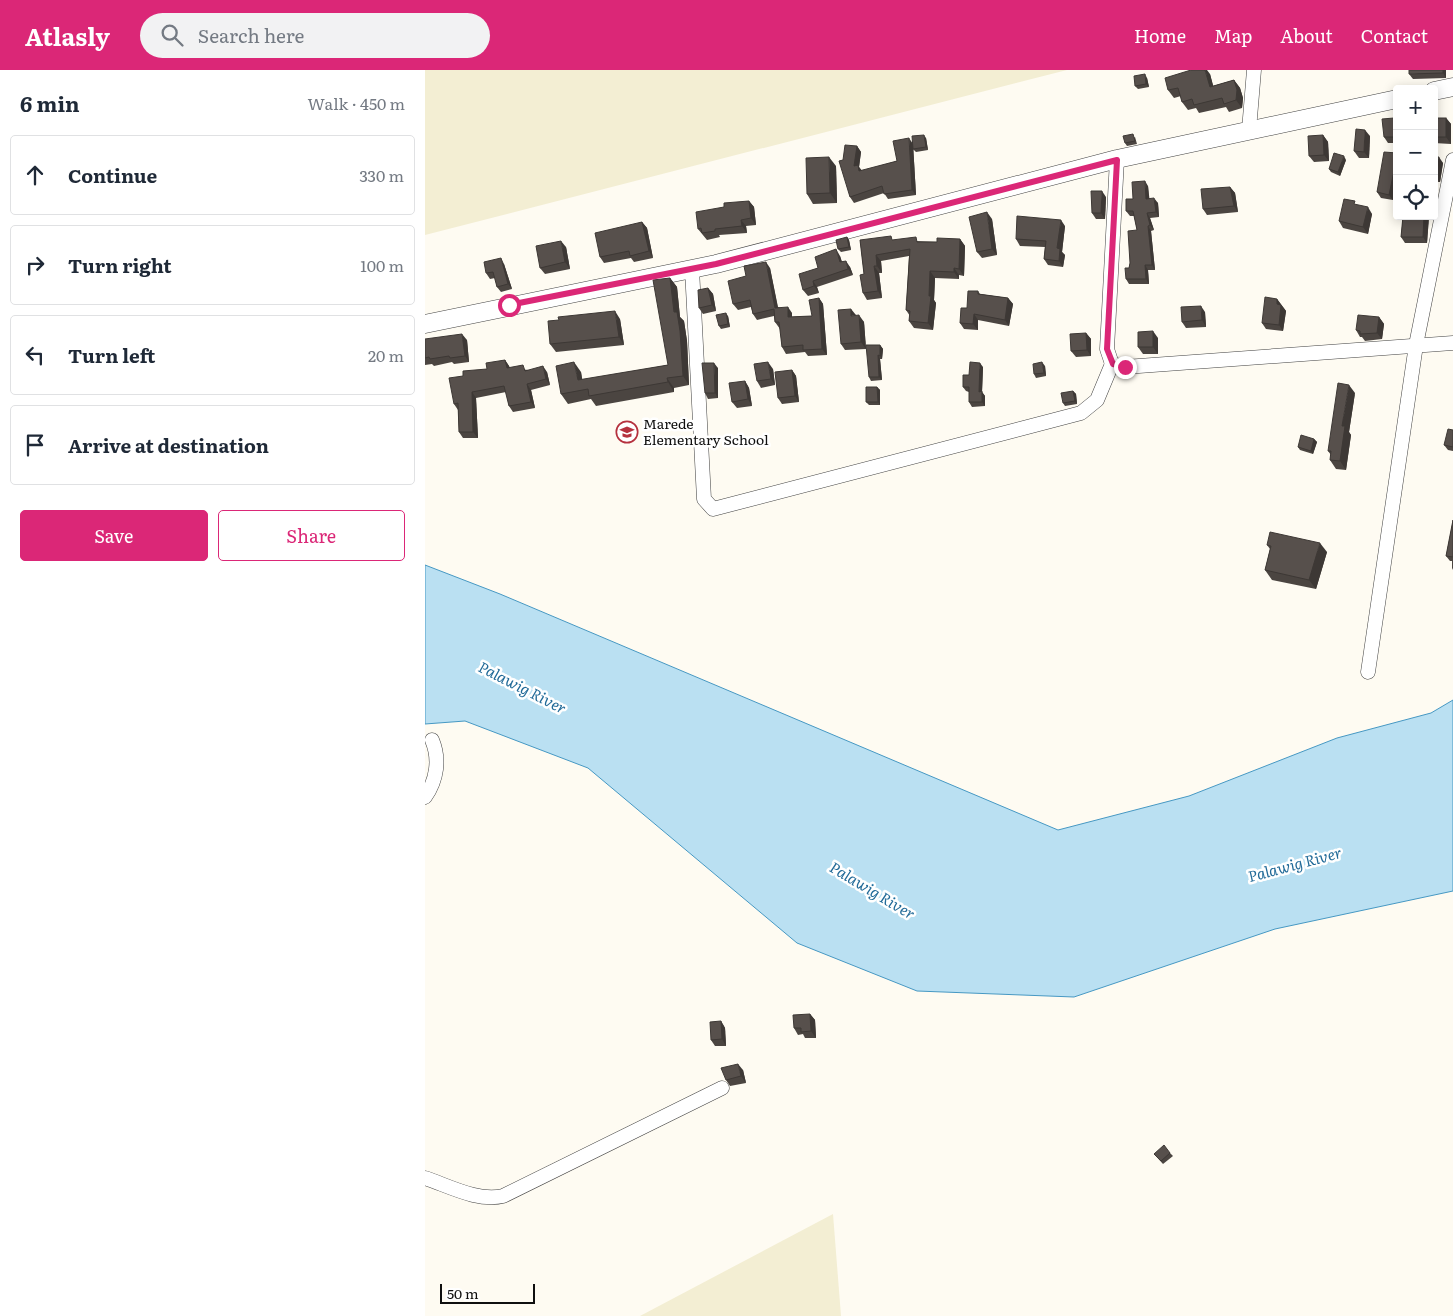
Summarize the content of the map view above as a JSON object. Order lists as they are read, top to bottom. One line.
{"water":["Palawig River"],"places":{"school or university":["Marede Elementary School"]},"scale_bar":"50 m","page":{"header":"Atlasly","search":"Search here","nav":["Home","Map","About","Contact"],"heading":["6 min","Walk · 450 m"],"map_buttons":["+","−"],"list":[["Continue","330 m"],["Turn right","100 m"],["Turn left","20 m"],"Arrive at destination"],"buttons":["Save","Share"],"scale":"50 m"}}
